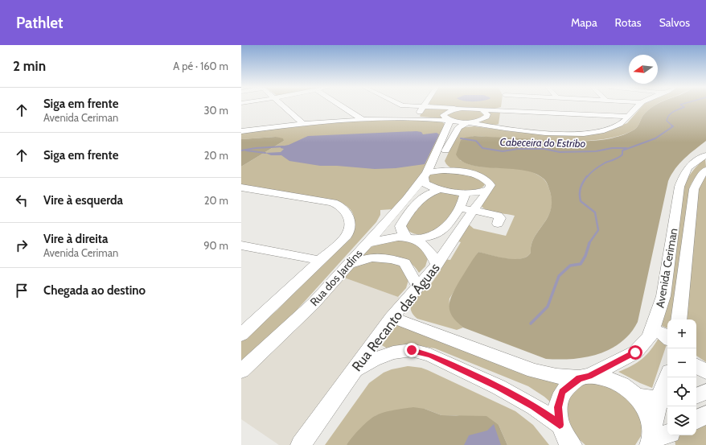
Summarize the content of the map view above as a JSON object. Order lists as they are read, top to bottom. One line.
{"streets":{"street":["Avenida Ceriman","Rua dos Jardins","Rua Recanto das Águas"]},"water":["Cabeceira do Estribo"],"north":"left","page":{"header":"Pathlet","nav":["Mapa","Rotas","Salvos"],"heading":["2 min","A pé · 160 m"],"list":[["Siga em frente","Avenida Ceriman","30 m"],["Siga em frente","20 m"],["Vire à esquerda","20 m"],["Vire à direita","Avenida Ceriman","90 m"],"Chegada ao destino"],"map_buttons":["+","−"]}}
